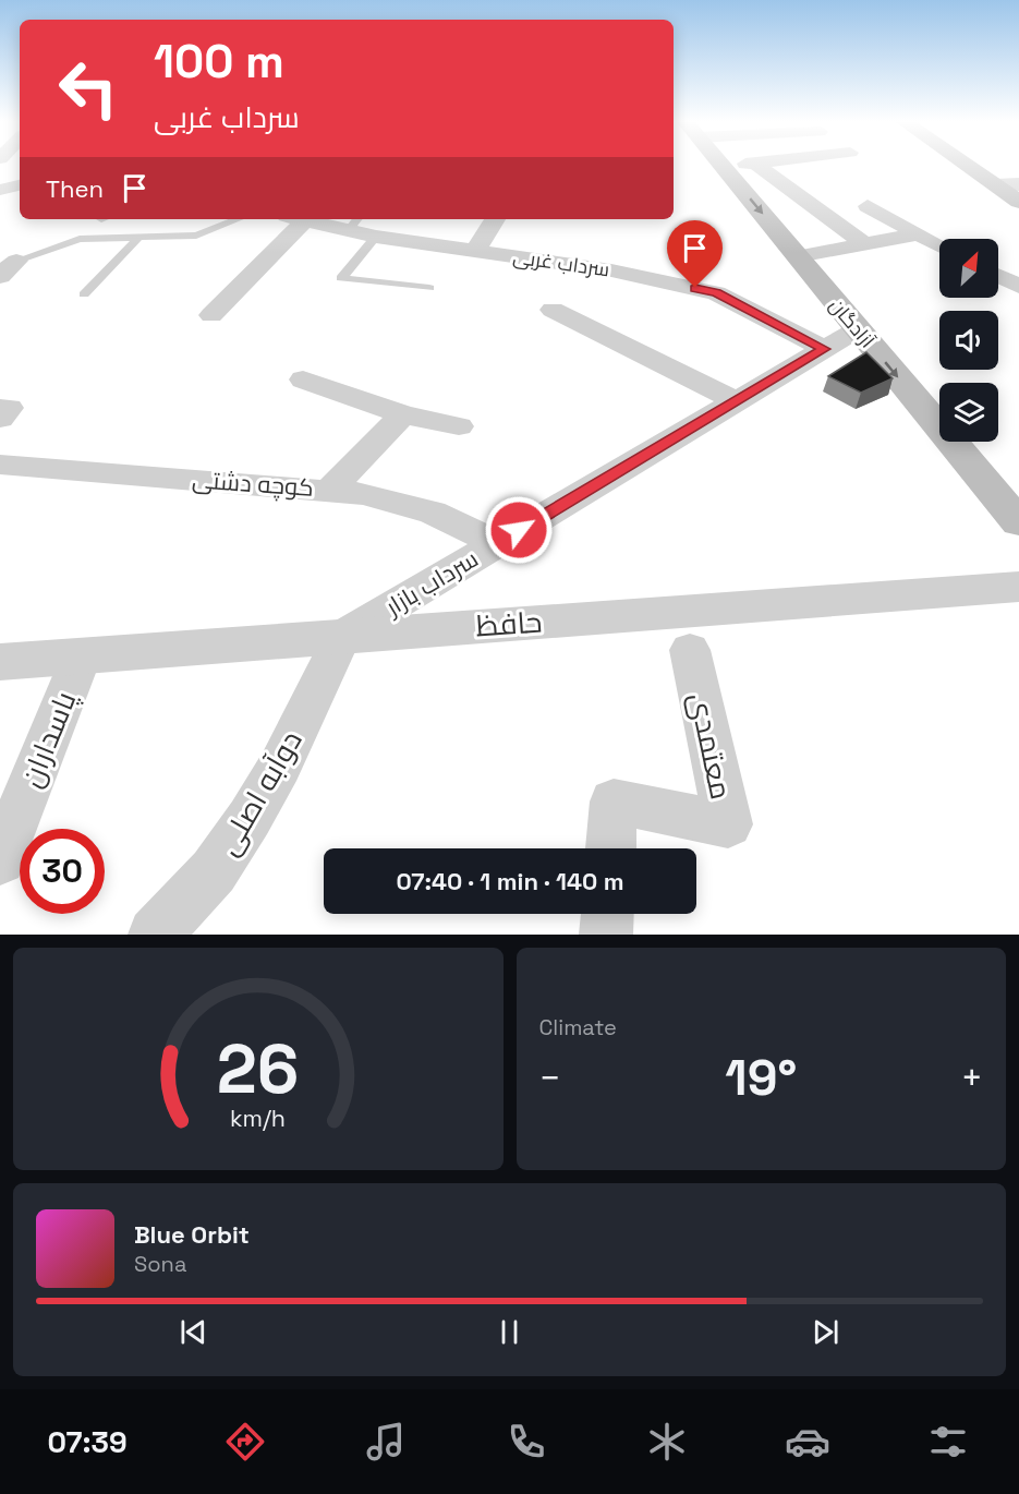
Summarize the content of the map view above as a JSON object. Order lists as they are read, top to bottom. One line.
{"streets":{"main road":["آزادگان"],"street":["سرداب غربی","کوچه دشتی","سرداب بازار","حافظ","پاسداران","معتمدی","دوآبه اصلی"]},"crossings":[["سرداب غربی","سرداب بازار"],["آزادگان","سرداب بازار"],["کوچه دشتی","سرداب بازار"],["سرداب بازار","حافظ"],["سرداب بازار","دوآبه اصلی"],["حافظ","پاسداران"],["حافظ","دوآبه اصلی"]],"one_way":["آزادگان"],"north":"top right","page":{"turn":["100 m","سرداب غربی"],"then":"Then","limit":"30","trip":"07:40 · 1 min · 140 m","tile":"Climate","heat":["−","19°","+"],"song":["Blue Orbit","Sona"],"tabs":"07:39","gauge":["26","km/h"]}}
